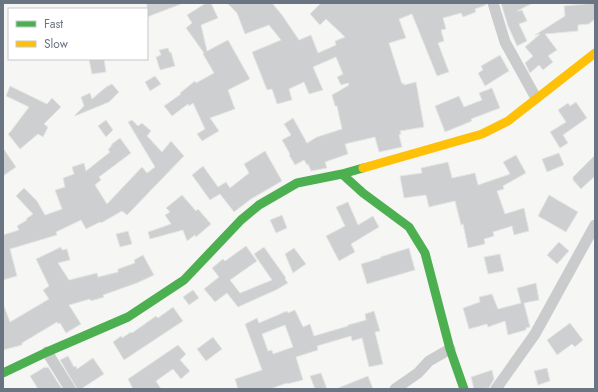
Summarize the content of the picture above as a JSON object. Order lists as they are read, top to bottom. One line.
{"legend":["Fast","Slow"]}
